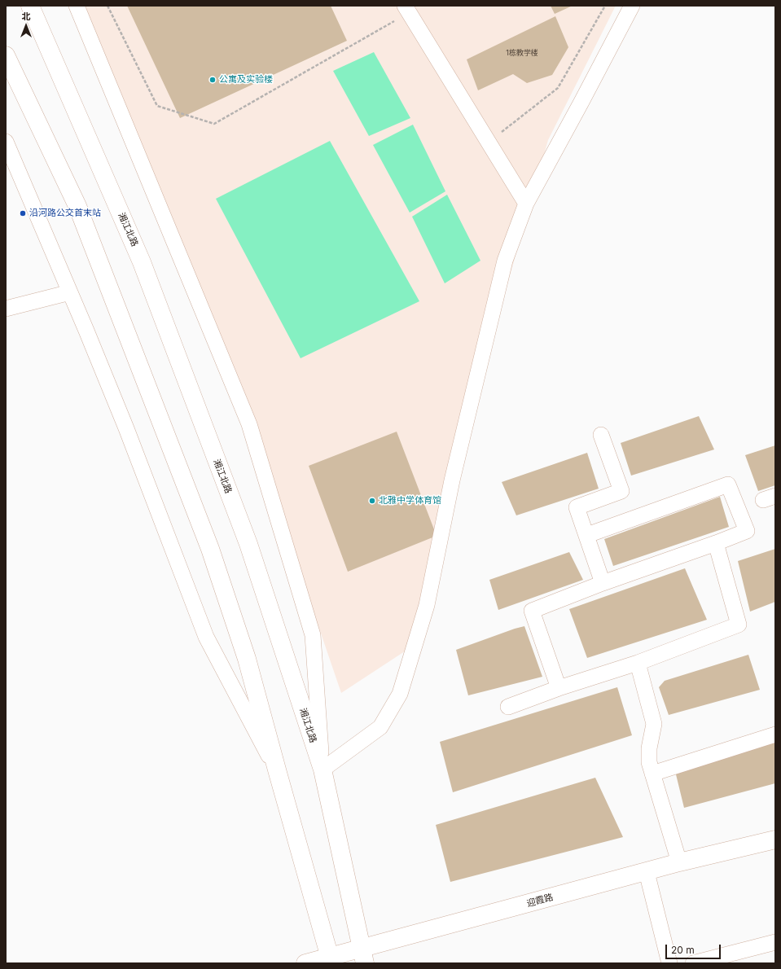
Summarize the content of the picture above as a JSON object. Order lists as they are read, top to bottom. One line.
{"streets":{"main road":["湘江北路","迎霞路"]},"crossings":[["湘江北路","迎霞路"]],"places":["公寓及实验楼","沿河路公交首末站","北雅中学体育馆"],"house_numbers":["1栋教学楼"],"scale_bar":"20 m","north":"top"}
